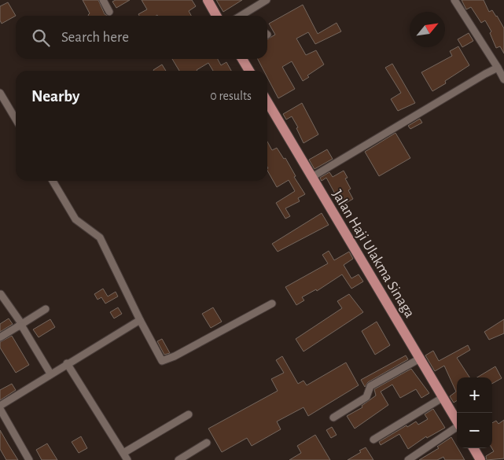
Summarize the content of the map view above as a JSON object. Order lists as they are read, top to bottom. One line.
{"streets":{"main road":["Jalan Haji Ulakma Sinaga"]},"north":"top right","page":{"search":"Search here","heading":["Nearby","0 results"],"map_buttons":["+","−"]}}
